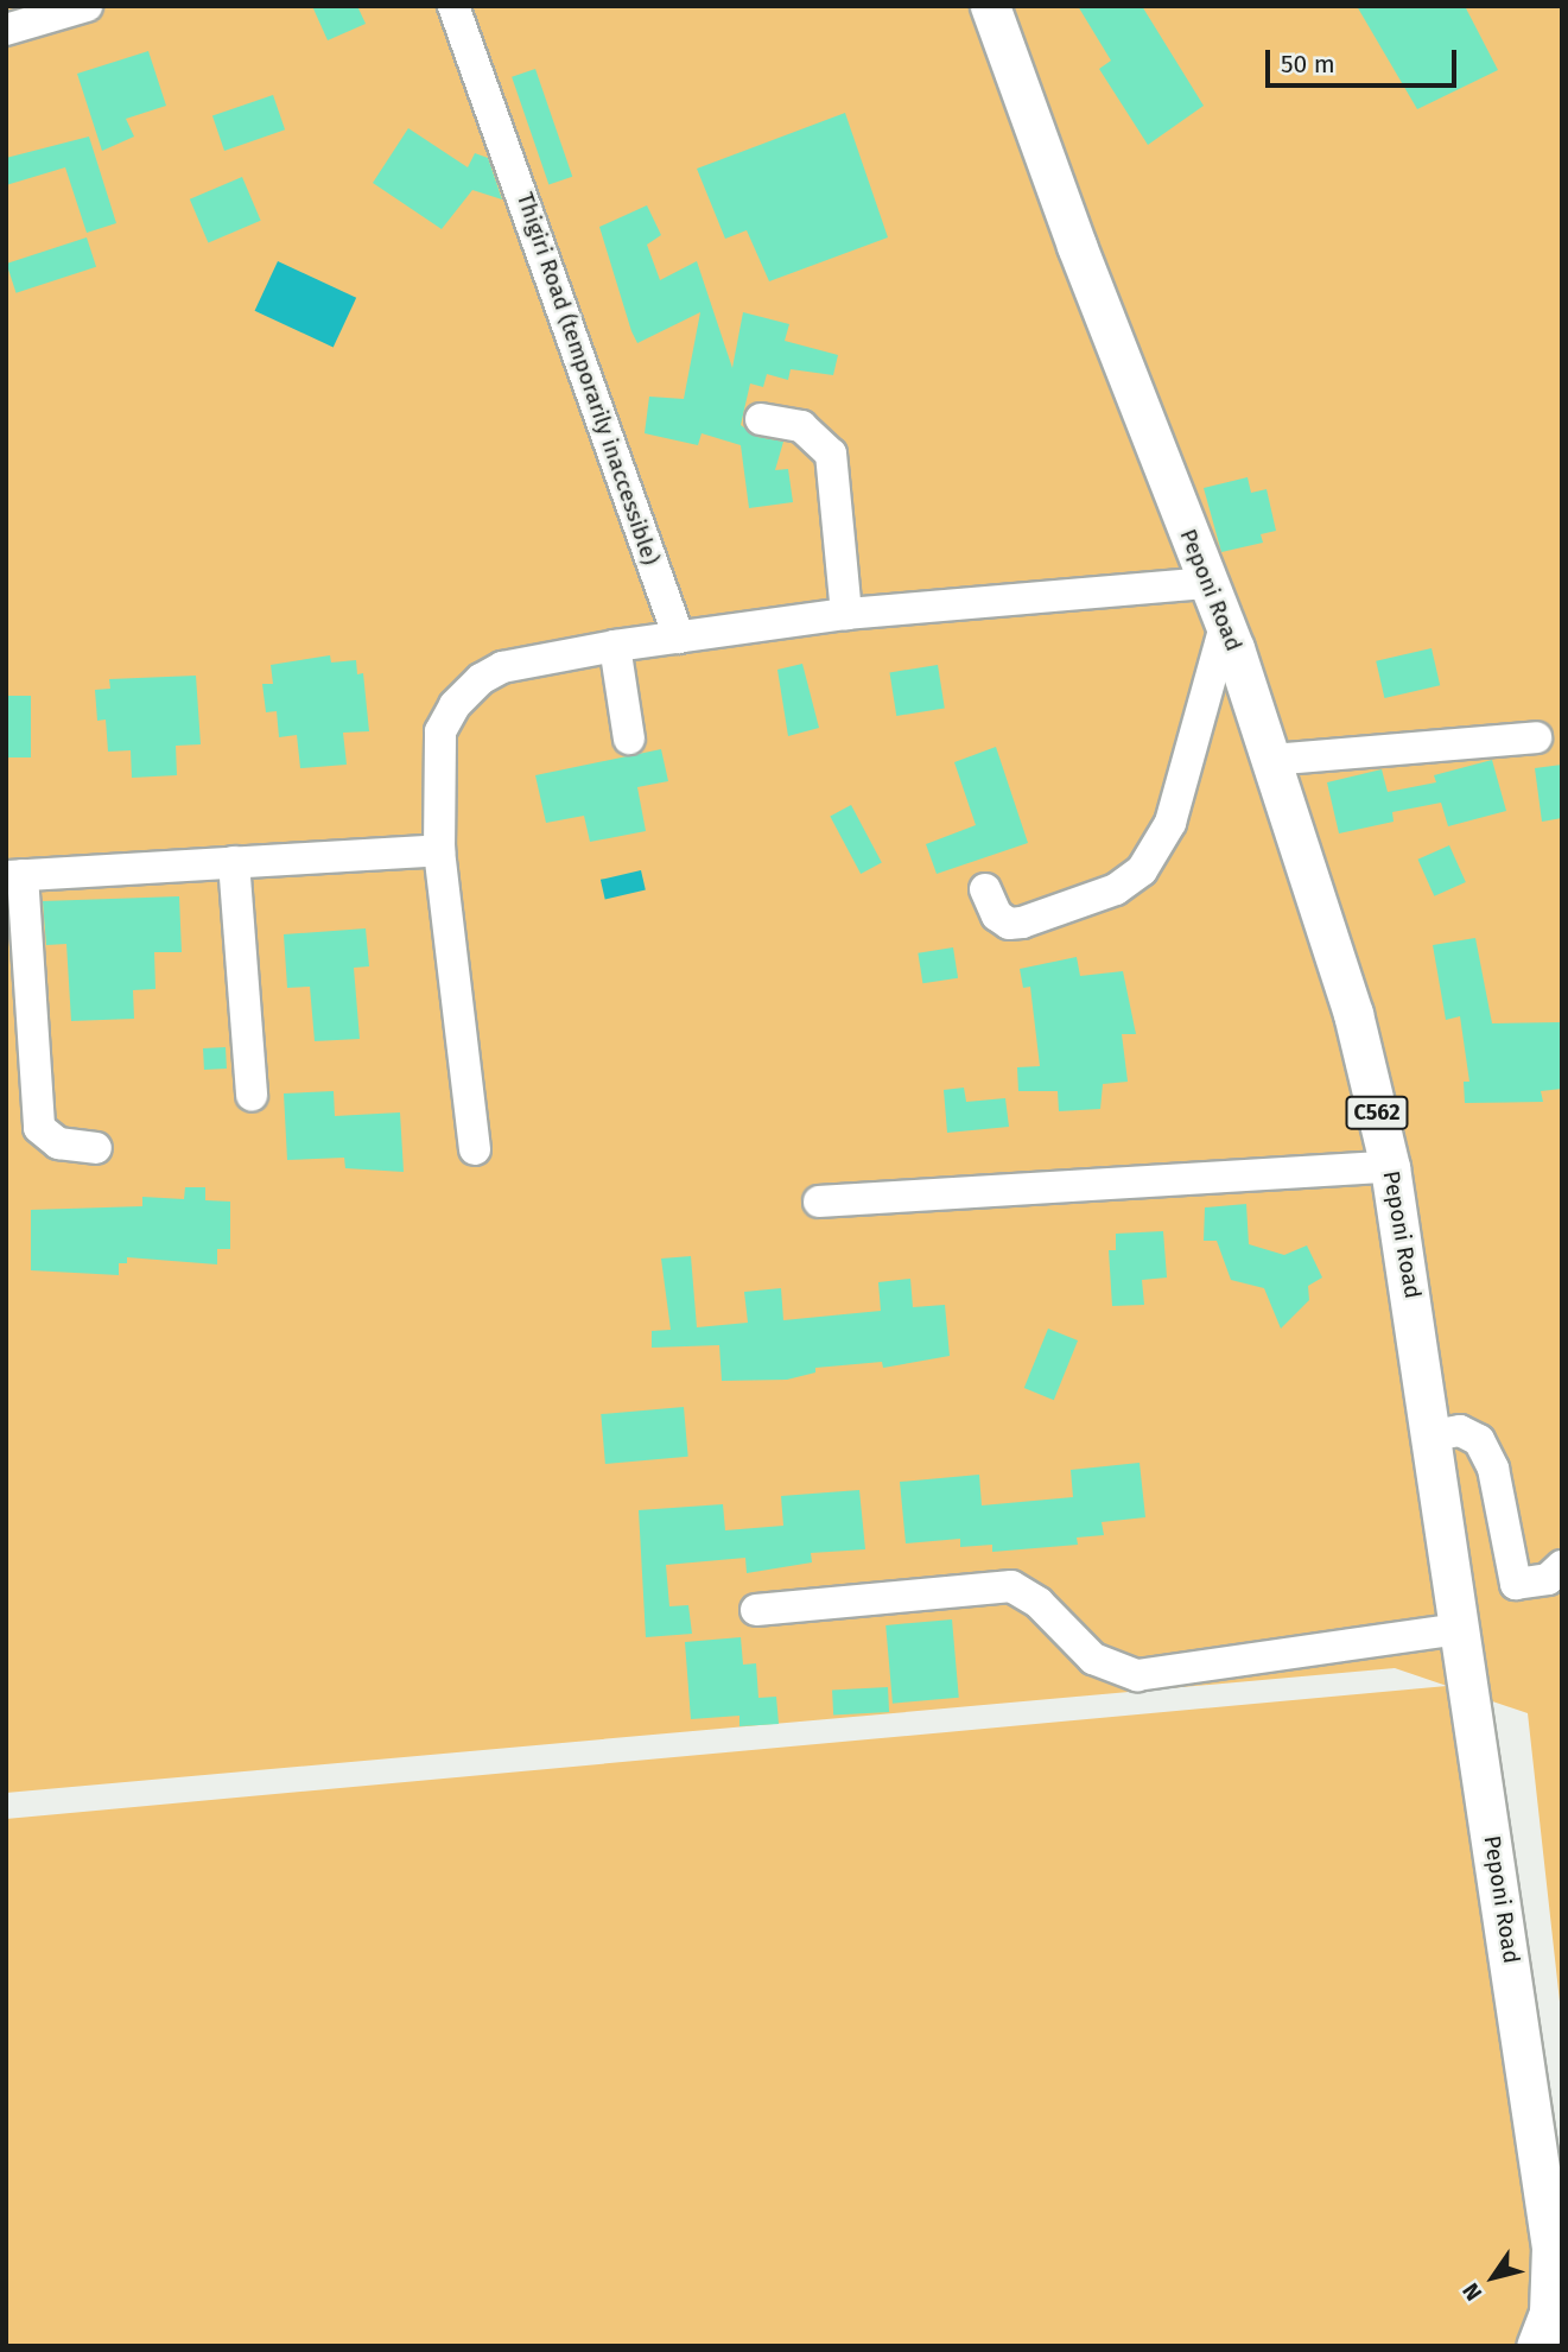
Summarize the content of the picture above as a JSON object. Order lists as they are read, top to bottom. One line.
{"streets":{"main road":["Peponi Road","C562"],"street":["Thigiri Road (temporarily inaccessible)"]},"scale_bar":"50 m","north":"bottom left"}
